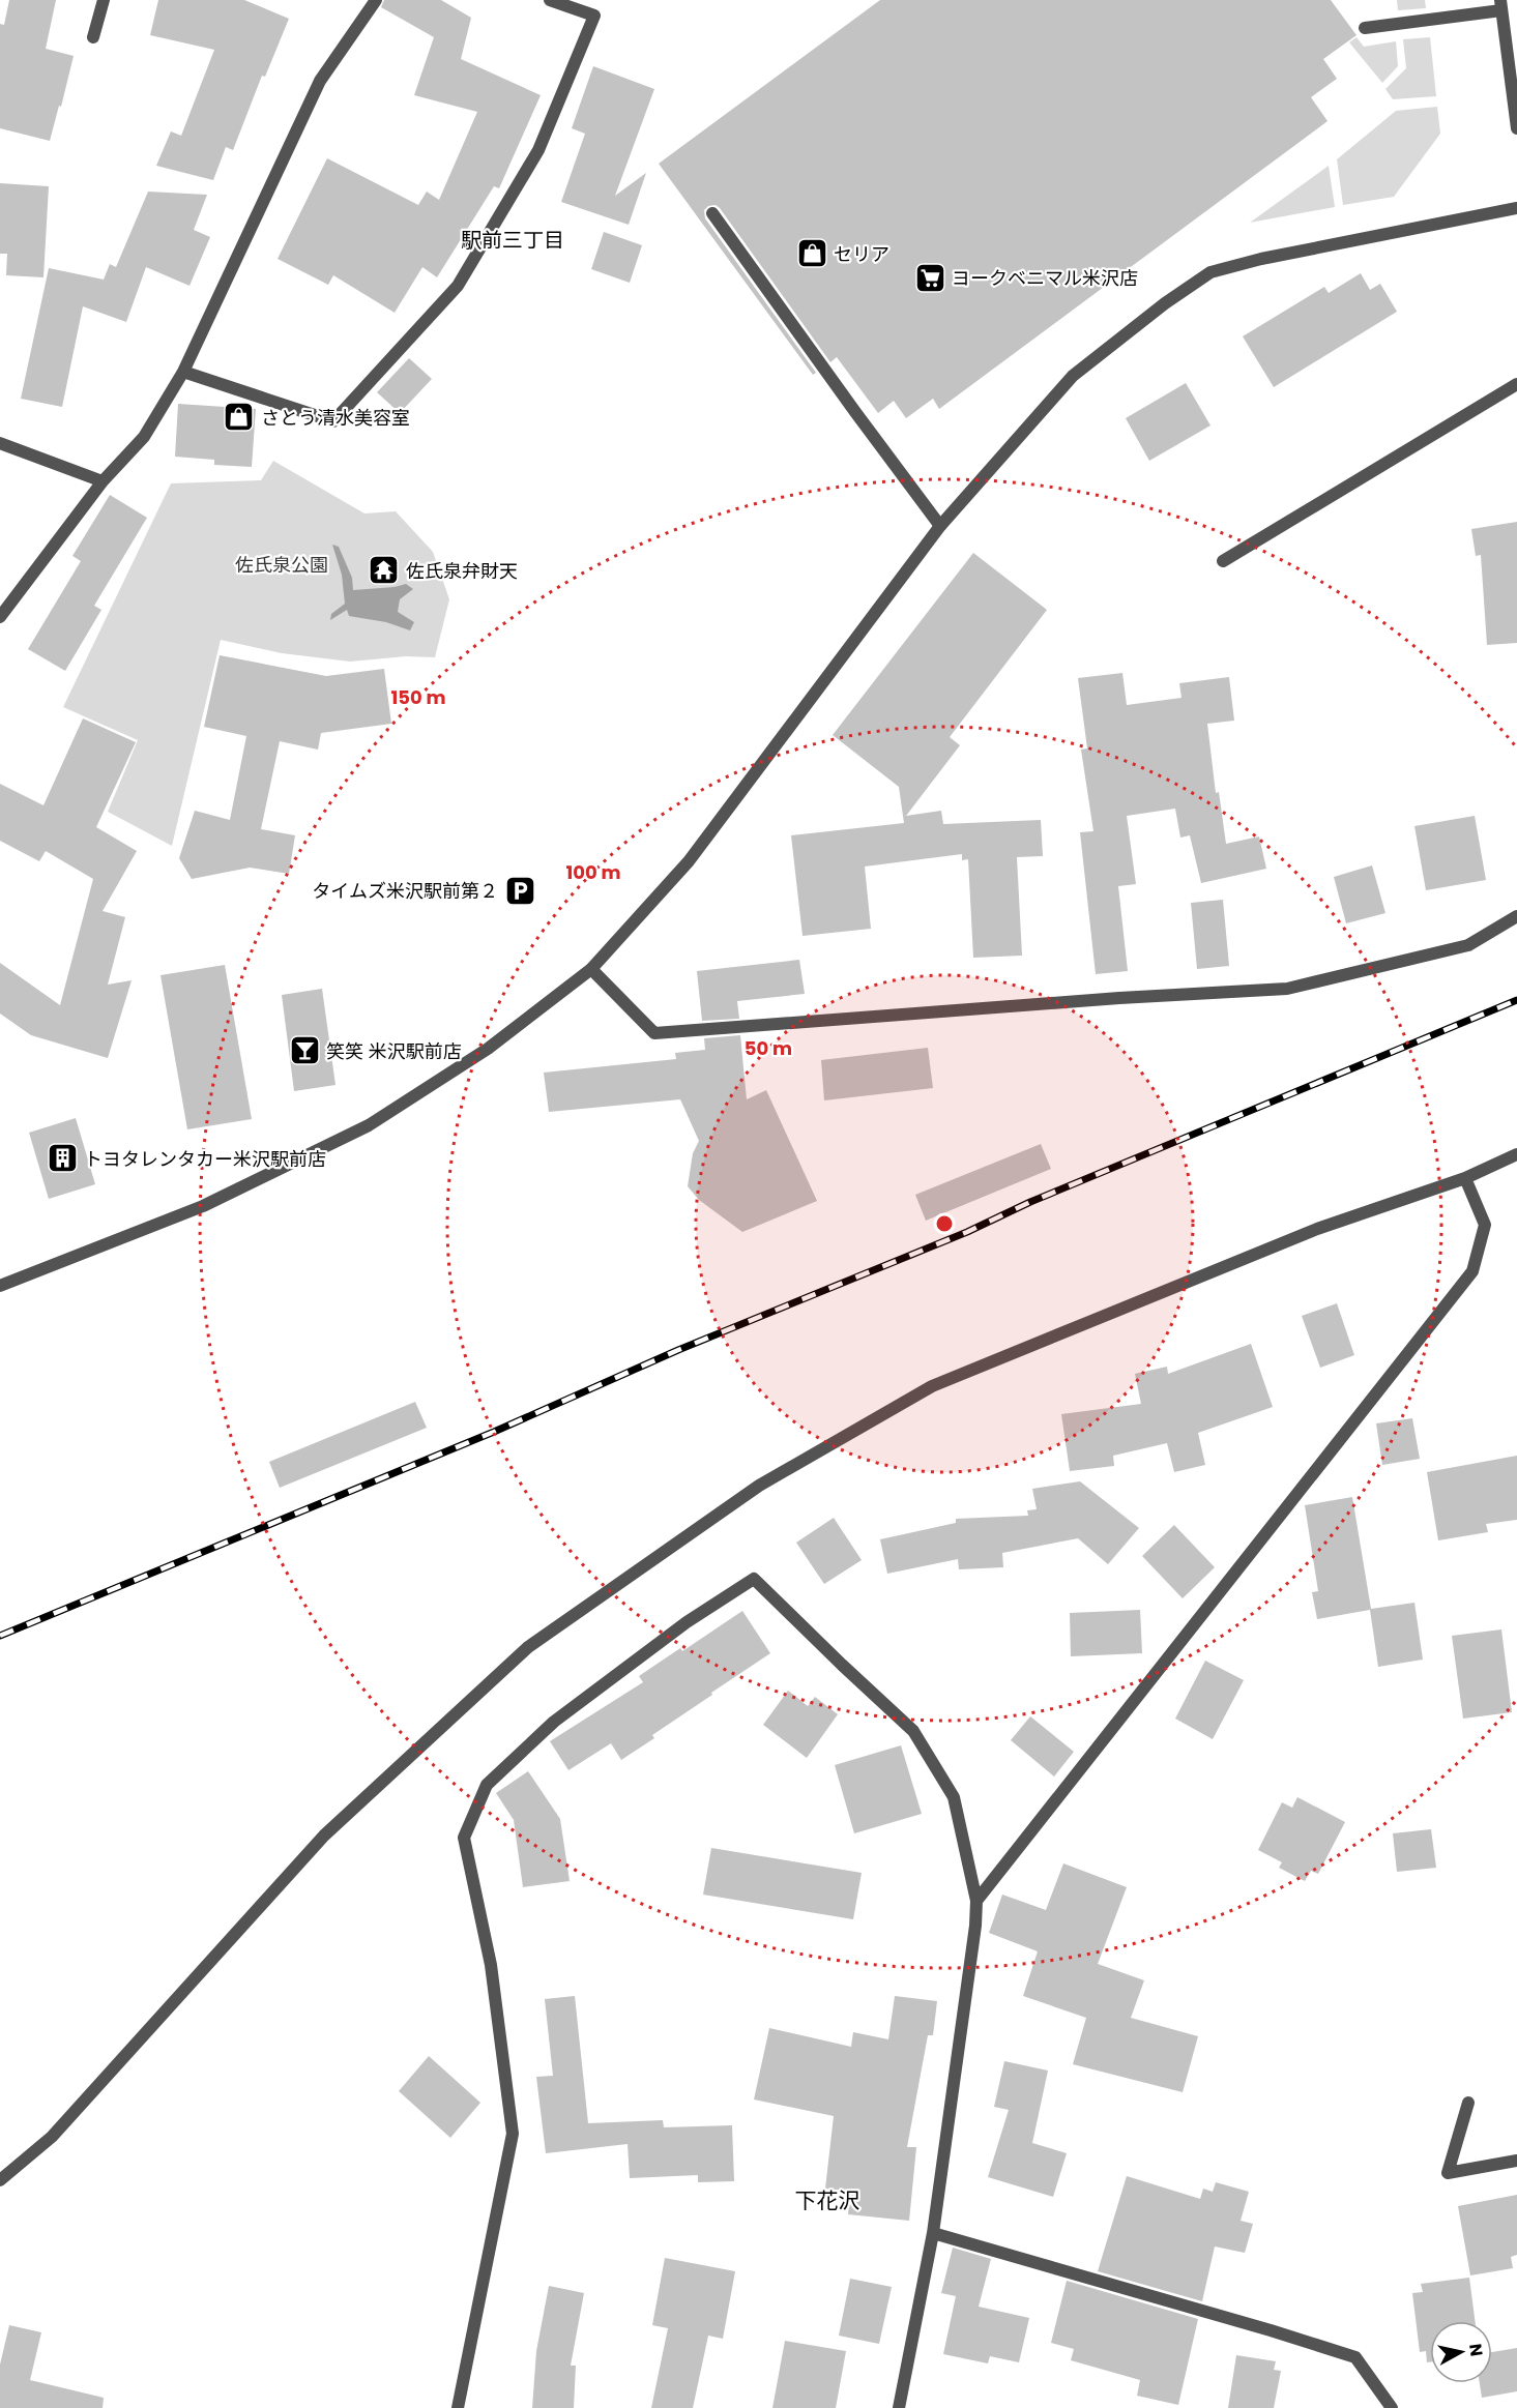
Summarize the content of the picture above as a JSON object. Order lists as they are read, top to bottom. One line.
{"districts":["駅前三丁目","下花沢"],"parks":["佐氏泉公園"],"places":{"shop":["セリア","さとう清水美容室"],"supermarket":["ヨークベニマル米沢店"],"temple":["佐氏泉弁財天"],"parking":["タイムズ米沢駅前第２"],"bar":["笑笑 米沢駅前店"],"building":["トヨタレンタカー米沢駅前店"]},"north":"right","rings":["150 m","100 m","50 m"]}
